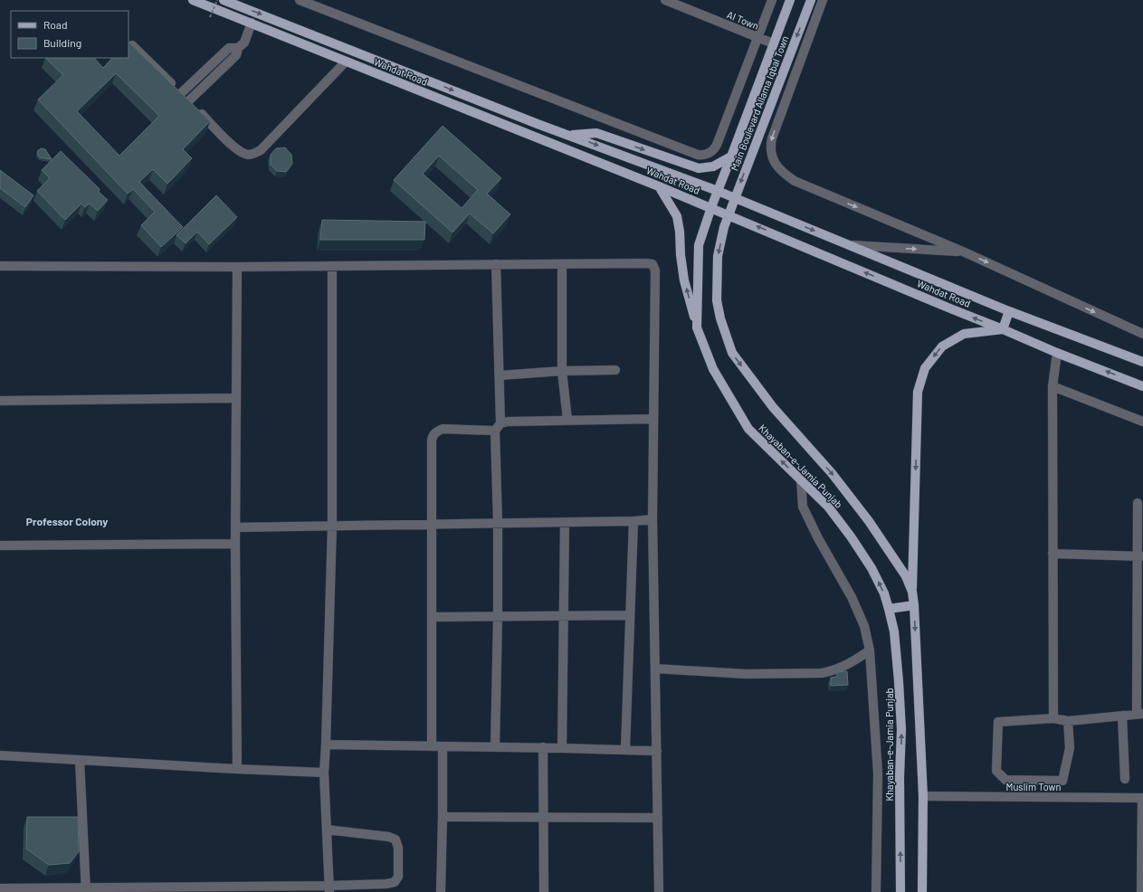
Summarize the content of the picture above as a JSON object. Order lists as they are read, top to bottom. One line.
{"streets":{"main road":["Wahdat Road","Main Boulevard Allama Iqbal Town","Khayaban-e-Jamia Punjab"],"street":["AI Town","Muslim Town"]},"crossings":[["AI Town","Main Boulevard Allama Iqbal Town"],["Wahdat Road","Main Boulevard Allama Iqbal Town"],["Wahdat Road","Khayaban-e-Jamia Punjab"],["Main Boulevard Allama Iqbal Town","Khayaban-e-Jamia Punjab"],["Khayaban-e-Jamia Punjab","Muslim Town"]],"districts":["Professor Colony"],"legend":["Road","Building"]}
